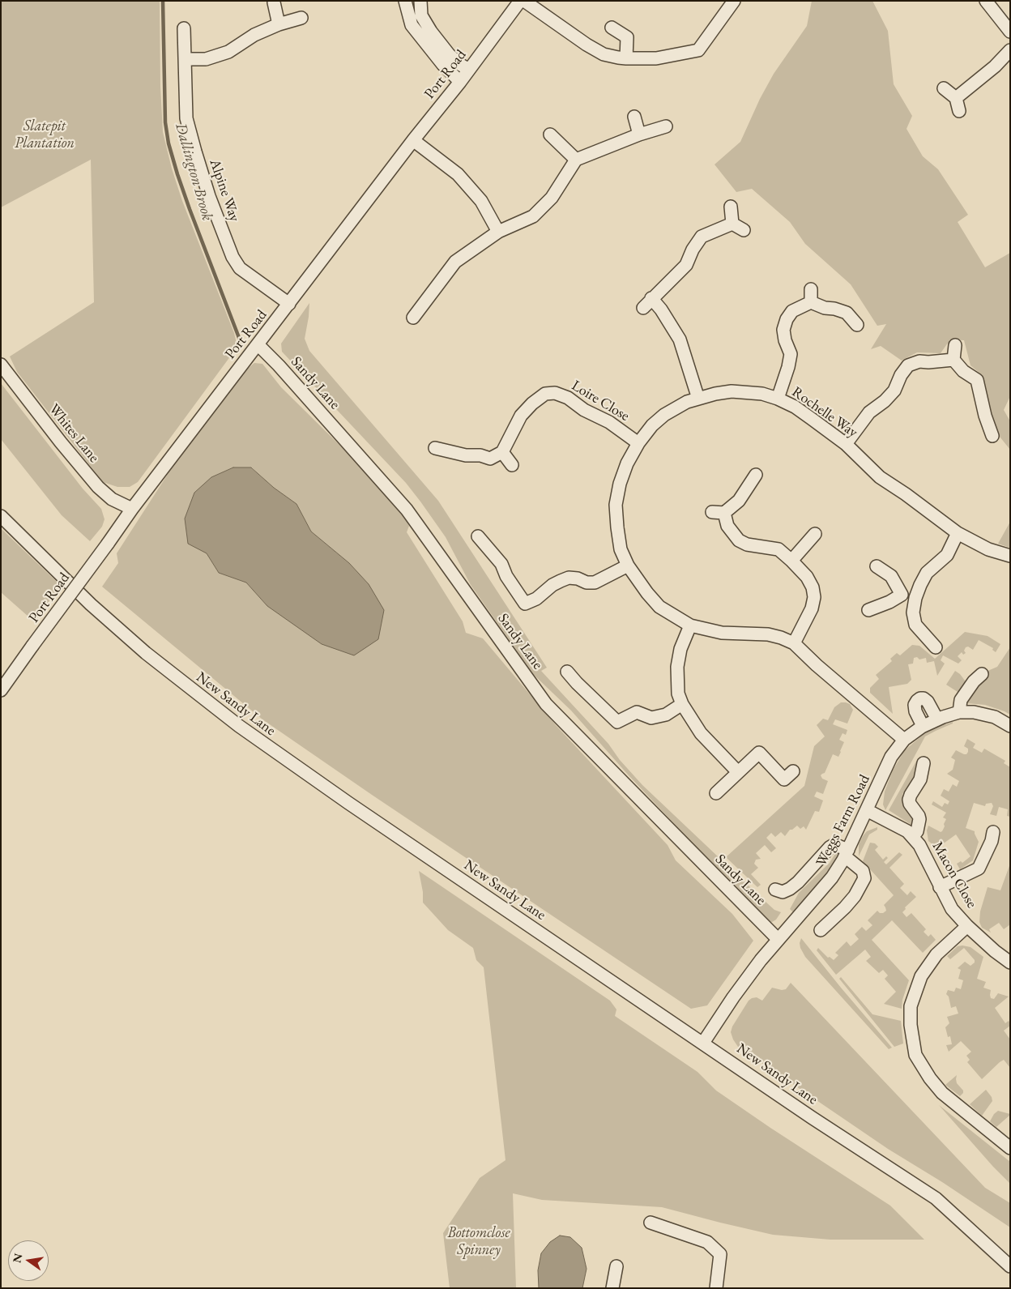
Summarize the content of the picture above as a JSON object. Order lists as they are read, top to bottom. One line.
{"streets":{"street":["Port Road","Alpine Way","Sandy Lane","Loire Close","Rochelle Way","Whites Lane","New Sandy Lane","Weggs Farm Road","Macon Close"]},"crossings":[["Port Road","Alpine Way"],["Port Road","Sandy Lane"],["Port Road","Whites Lane"],["Sandy Lane","Weggs Farm Road"],["Loire Close","Rochelle Way"],["Rochelle Way","Weggs Farm Road"],["New Sandy Lane","Weggs Farm Road"],["Weggs Farm Road","Macon Close"]],"water":["Dallington Brook"],"parks":["Slatepit Plantation","Bottomclose Spinney"],"north":"left"}
